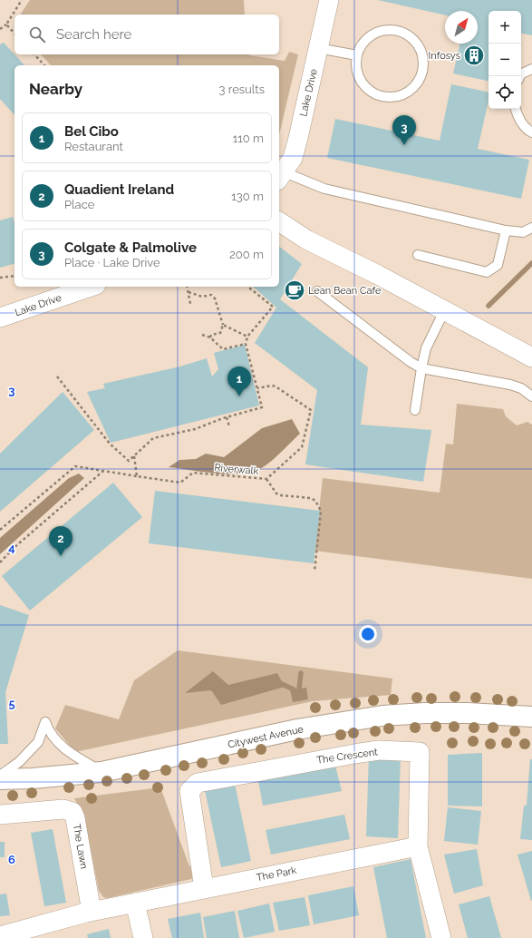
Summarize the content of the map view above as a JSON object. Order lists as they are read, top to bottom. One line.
{"streets":{"main road":["Citywest Avenue"],"street":["Lake Drive","The Crescent","The Lawn","The Park"],"path":["Riverwalk"]},"crossings":[["The Crescent","The Park"],["The Lawn","The Park"]],"places":{"building":["Infosys"],"cafe":["Lean Bean Cafe"]},"north":"top right","page":{"map_buttons":["+","−"],"search":"Search here","heading":["Nearby","3 results"],"list":[{"mark":"1","name":"Bel Cibo","note":"Restaurant","value":"110 m"},{"mark":"2","name":"Quadient Ireland","note":"Place","value":"130 m"},{"mark":"3","name":"Colgate & Palmolive","note":"Place · Lake Drive","value":"200 m"}],"pins":["3","1","2"]},"grid":{"rows":["3","4","5","6"]}}
